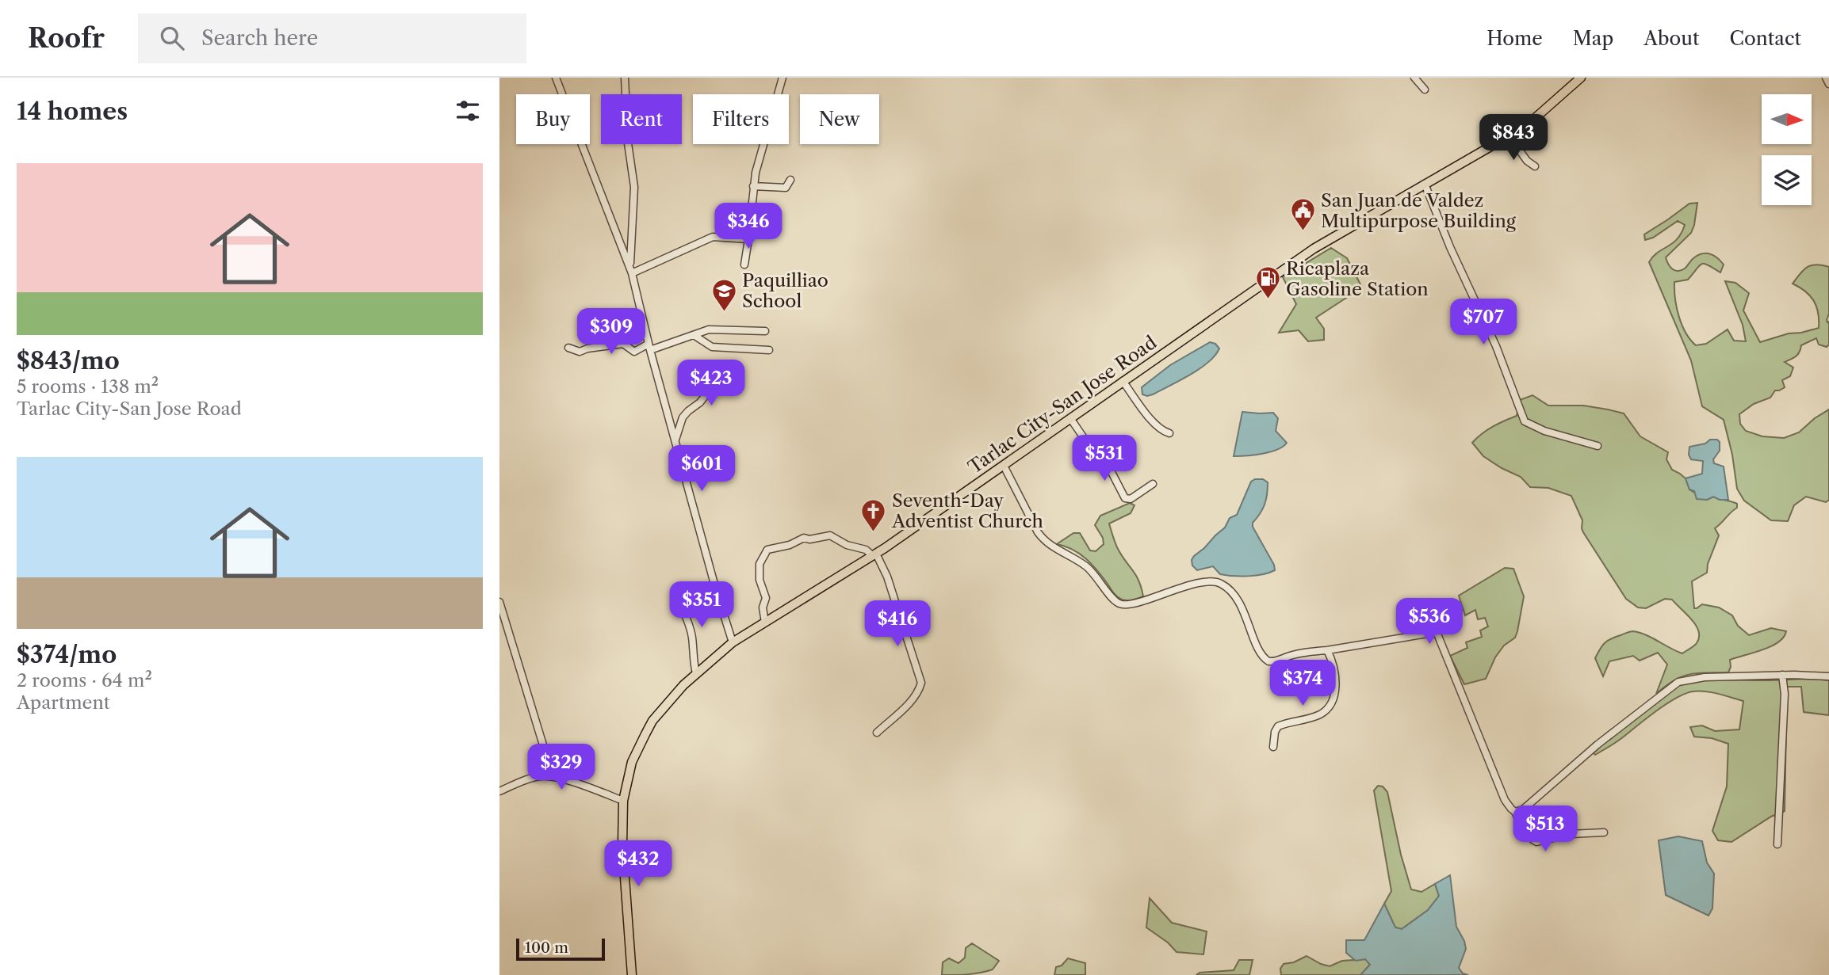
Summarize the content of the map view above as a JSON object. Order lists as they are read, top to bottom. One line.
{"streets":{"main road":["Tarlac City-San Jose Road"]},"places":{"public building":["San Juan de Valdez Multipurpose Building"],"fuel station":["Ricaplaza Gasoline Station"],"school or university":["Paquilliao School"],"church":["Seventh-Day Adventist Church"]},"scale_bar":"100 m","north":"right","page":{"header":"Roofr","search":"Search here","nav":["Home","Map","About","Contact"],"heading":"14 homes","chip":["Buy","Rent","Filters","New"],"price":["$843","$346","$707","$309","$423","$531","$601","$351","$536","$416","$374","$329","$513","$432"],"list":[{"name":"$843/mo","note":"5 rooms · 138 m² · Tarlac City-San Jose Road"},{"name":"$374/mo","note":"2 rooms · 64 m² · Apartment"}],"scale":"100 m"}}
